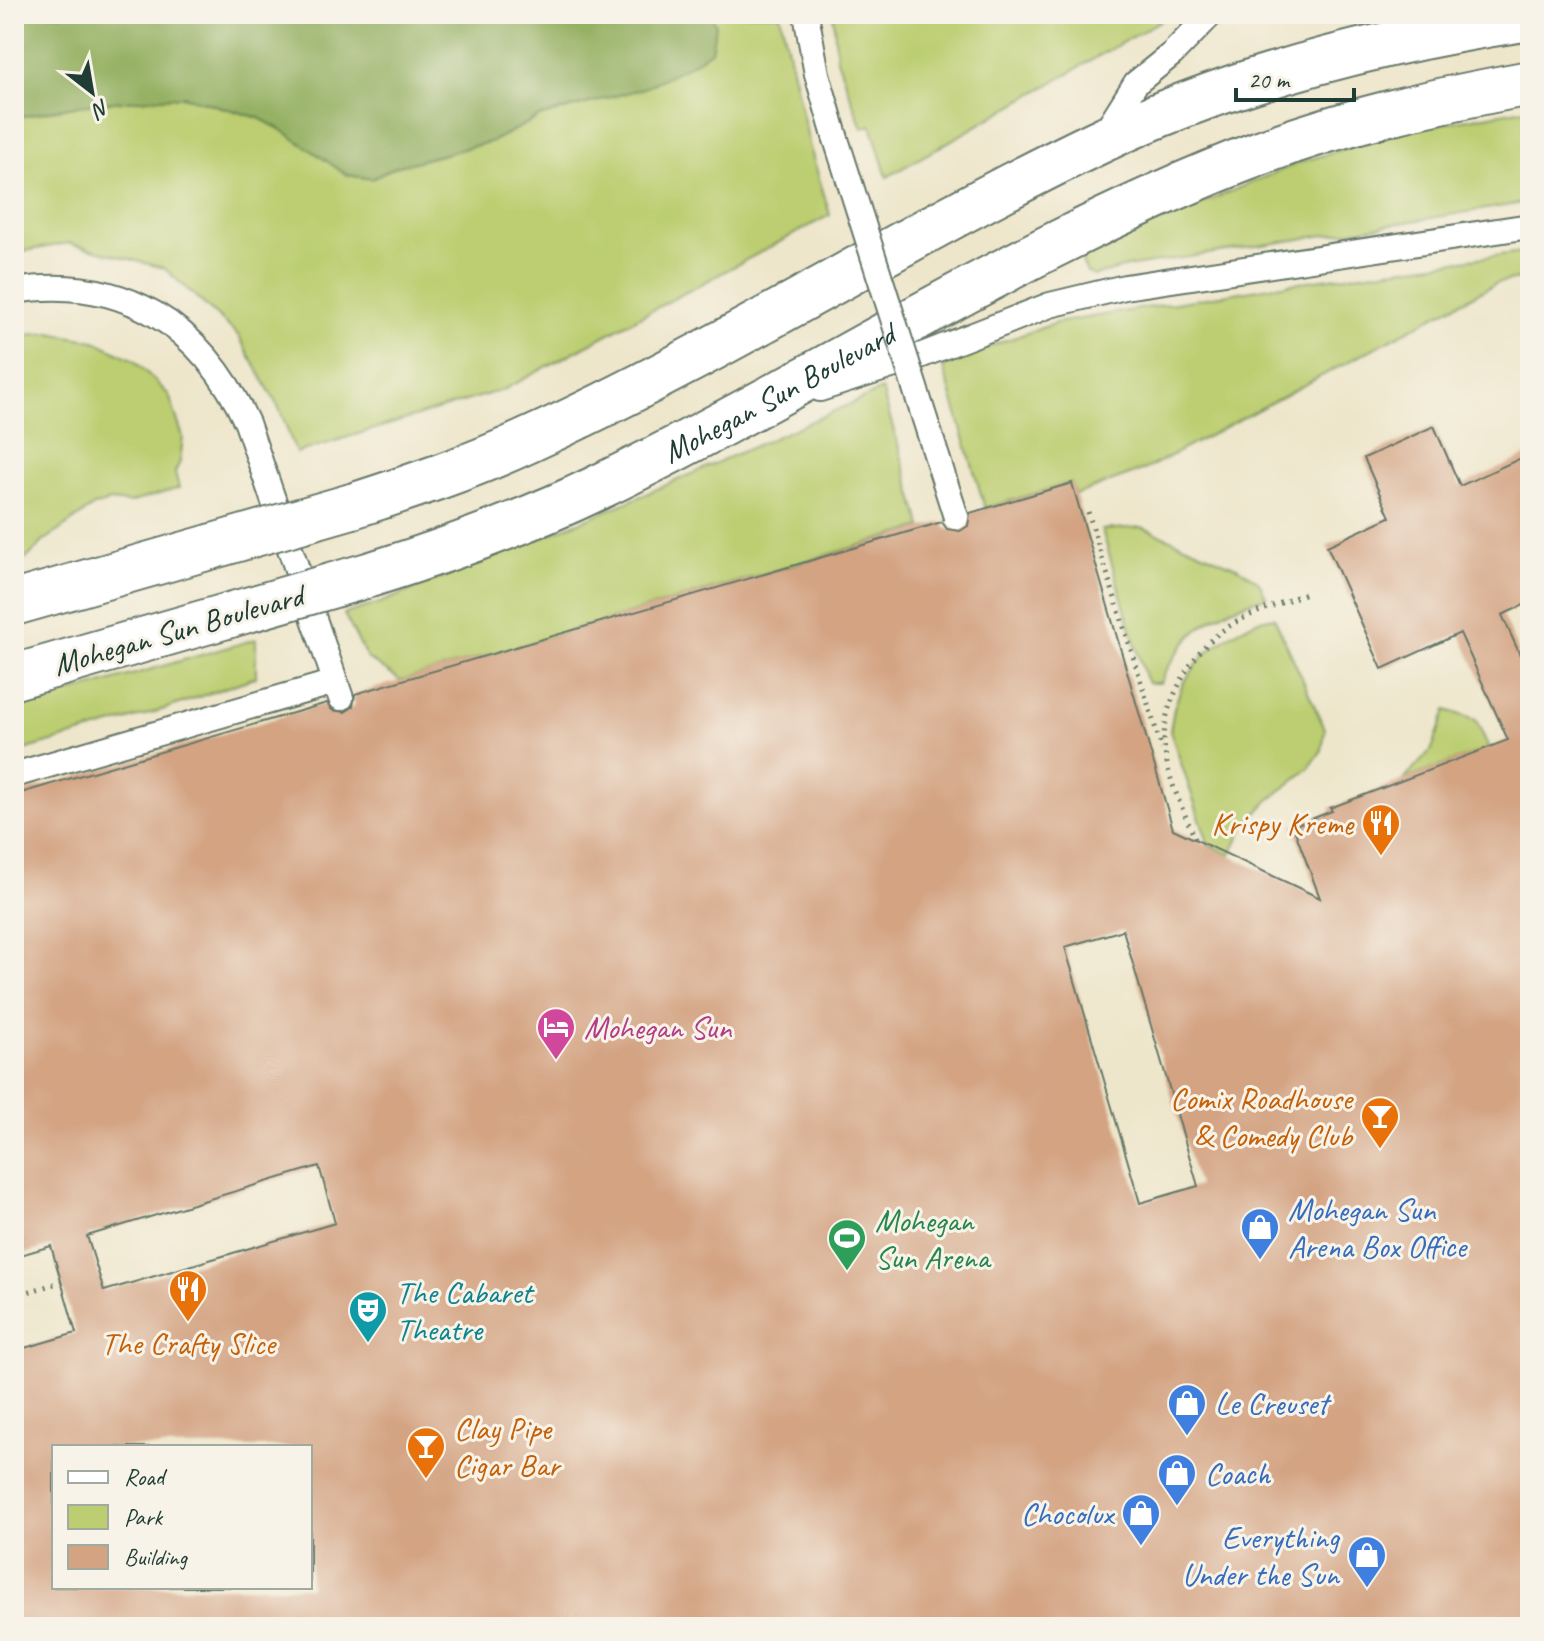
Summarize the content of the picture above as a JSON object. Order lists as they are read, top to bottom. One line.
{"streets":{"main road":["Mohegan Sun Boulevard"]},"places":{"restaurant":["Krispy Kreme","The Crafty Slice"],"hotel":["Mohegan Sun"],"bar":["Comix Roadhouse & Comedy Club","Clay Pipe Cigar Bar"],"shop":["Mohegan Sun Arena Box Office","Le Creuset","Coach","Chocolux","Everything Under the Sun"],"sports":["Mohegan Sun Arena"],"theatre":["The Cabaret Theatre"]},"legend":["Road","Park","Building"],"scale_bar":"20 m","north":"bottom right"}
